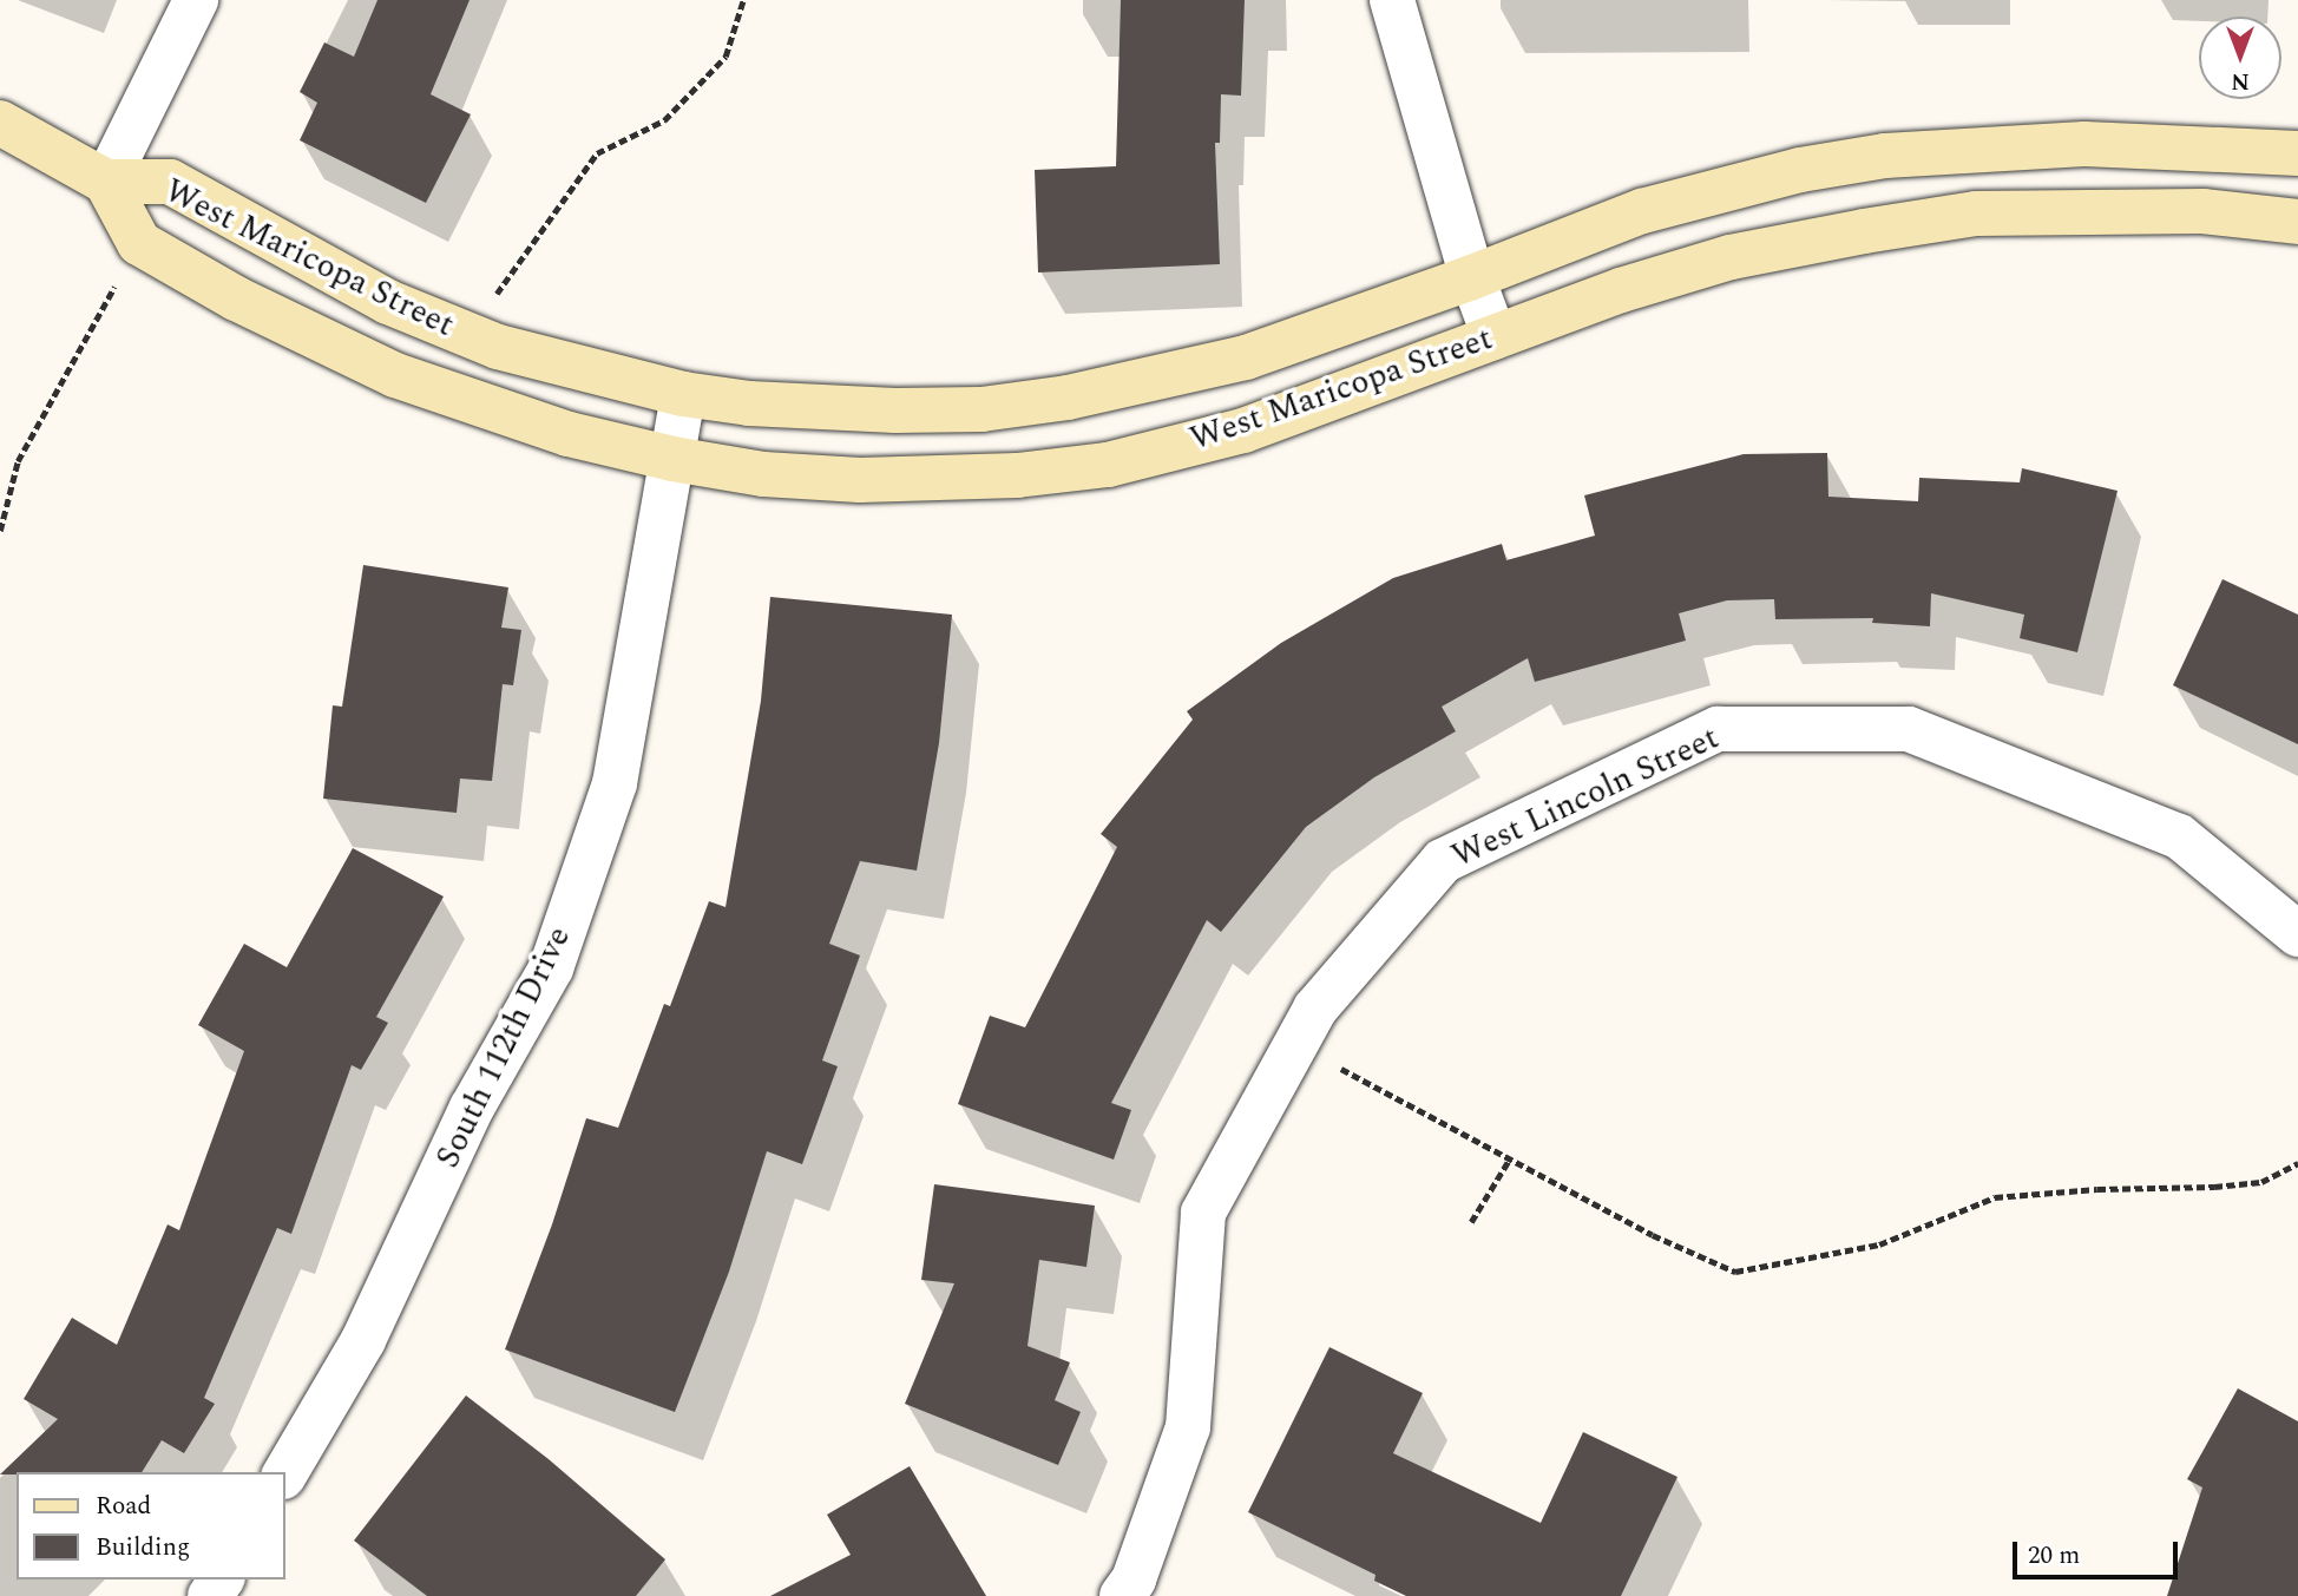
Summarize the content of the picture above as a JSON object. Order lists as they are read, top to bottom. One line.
{"streets":{"street":["West Maricopa Street","West Lincoln Street","South 112th Drive"]},"crossings":[["West Maricopa Street","South 112th Drive"]],"legend":["Road","Building"],"scale_bar":"20 m","north":"bottom"}
